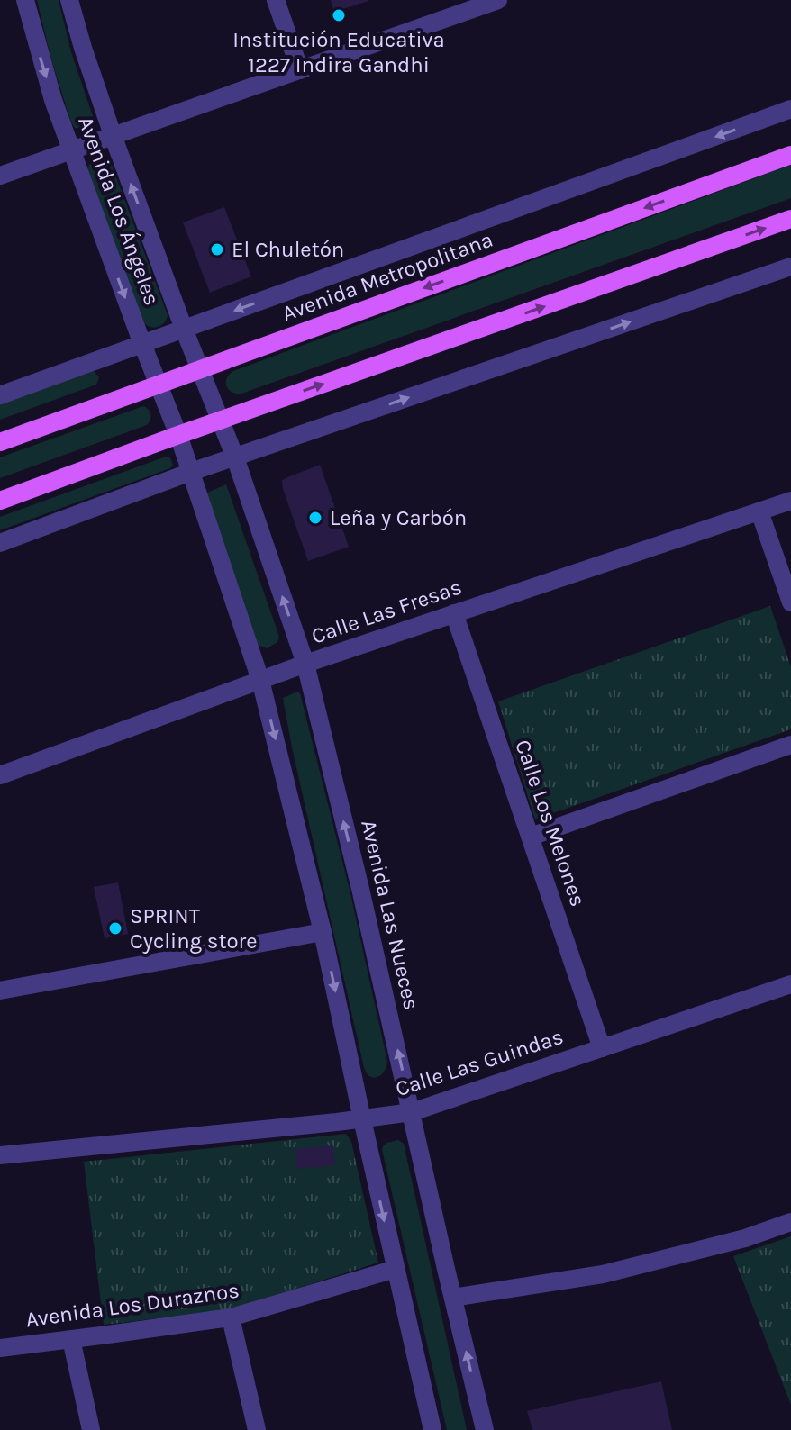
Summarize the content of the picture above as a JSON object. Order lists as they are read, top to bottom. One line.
{"streets":{"main road":["Avenida Metropolitana"],"street":["Avenida Los Ángeles","Calle Las Fresas","Calle Los Melones","Avenida Las Nueces","Calle Las Guindas","Avenida Los Duraznos"]},"crossings":[["Avenida Los Ángeles","Avenida Metropolitana"],["Avenida Los Ángeles","Avenida Las Nueces"],["Calle Las Fresas","Calle Los Melones"],["Calle Las Fresas","Avenida Las Nueces"],["Calle Los Melones","Calle Las Guindas"],["Avenida Las Nueces","Calle Las Guindas"]],"places":["Institución Educativa 1227 Indira Gandhi","El Chuletón","Leña y Carbón","SPRINT Cycling store"]}
